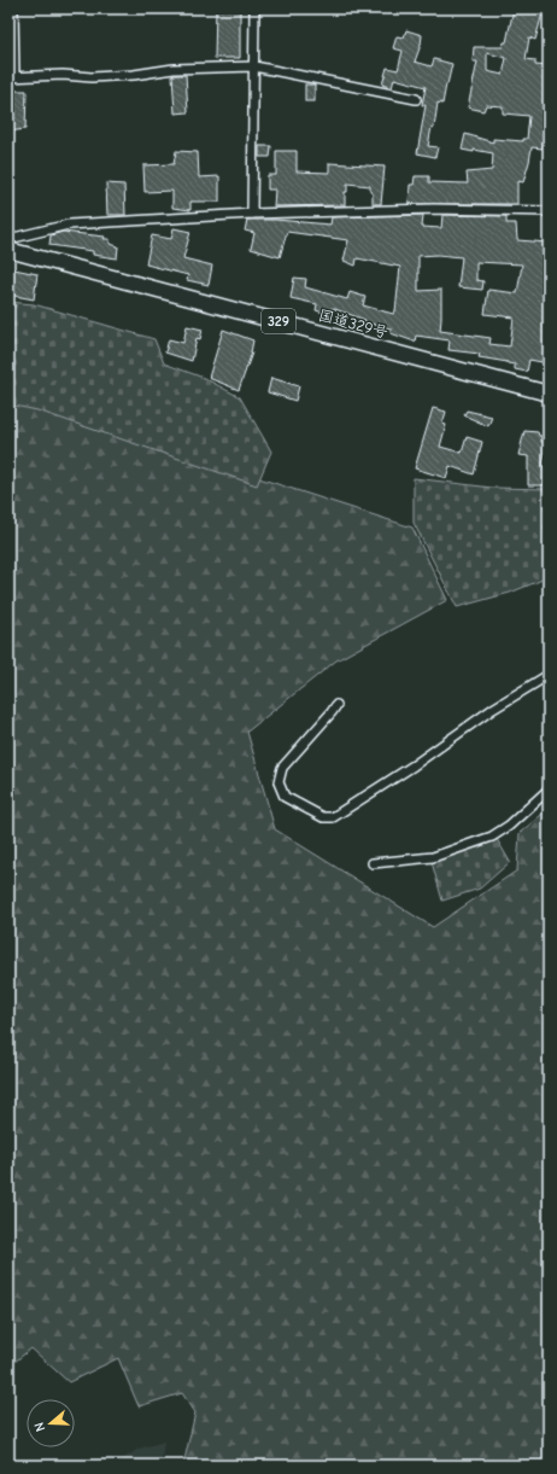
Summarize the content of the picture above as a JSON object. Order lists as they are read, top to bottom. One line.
{"streets":{"highway":["329","国道329号"]},"north":"left"}
